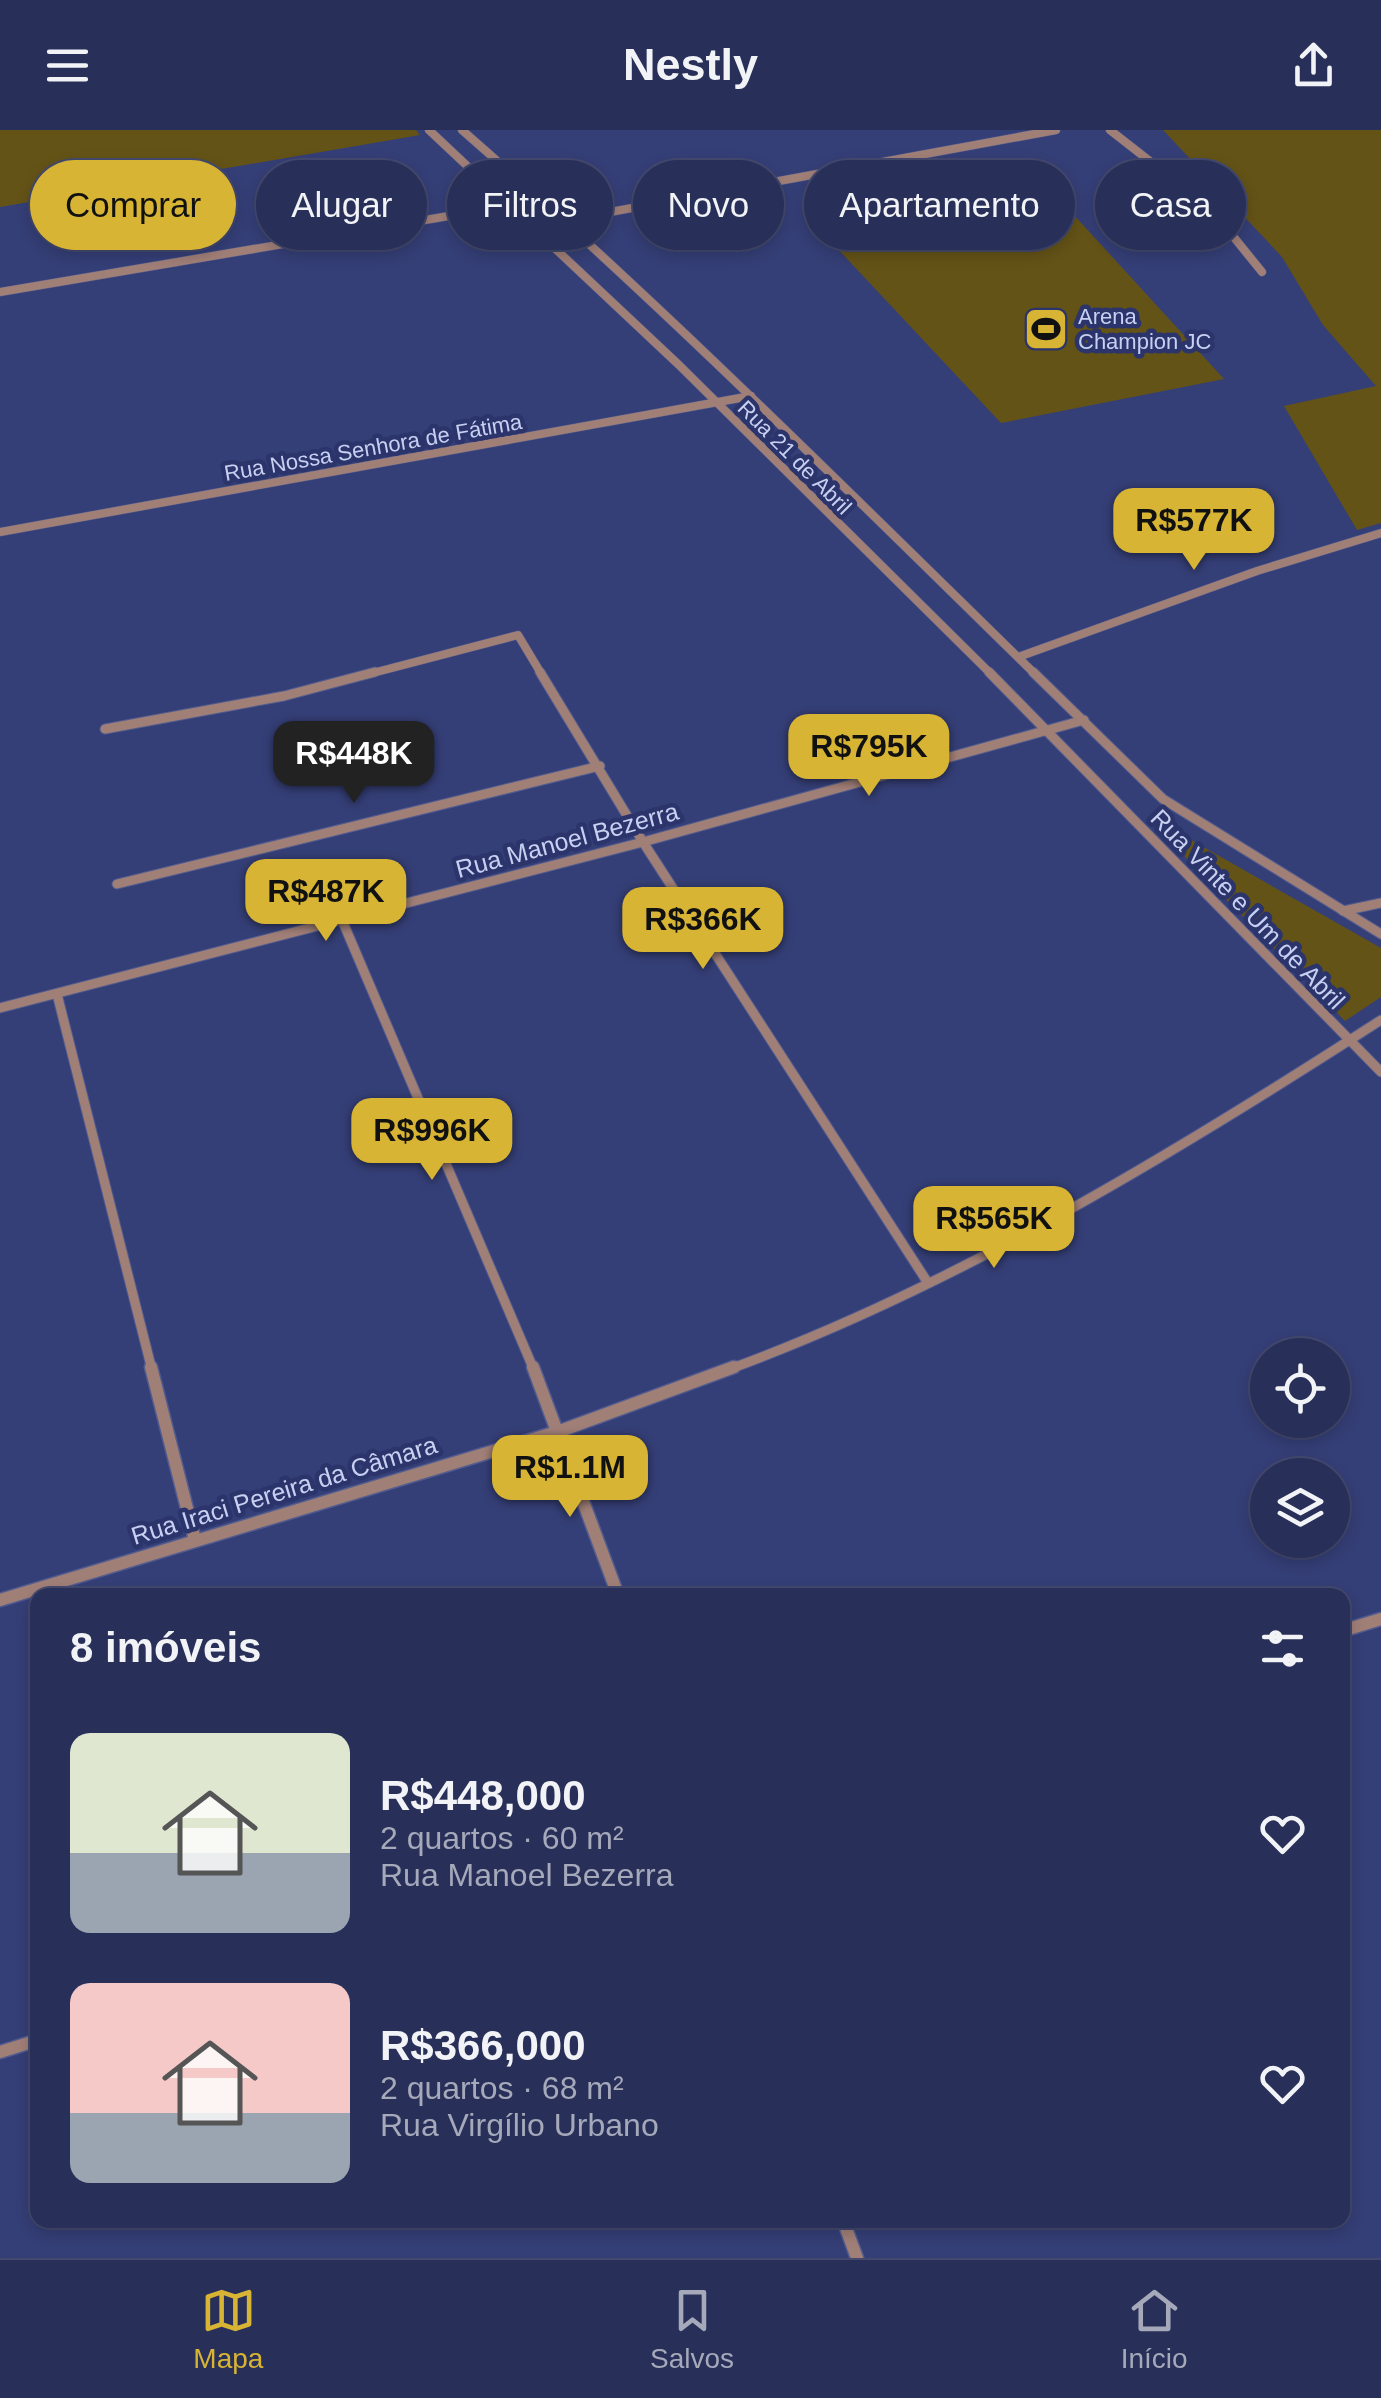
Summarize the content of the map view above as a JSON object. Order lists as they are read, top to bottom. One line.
{"streets":{"street":["Rua Nossa Senhora de Fátima","Rua 21 de Abril","Rua Manoel Bezerra","Rua Vinte e Um de Abril","Rua Iraci Pereira da Câmara"]},"crossings":[["Rua Nossa Senhora de Fátima","Rua 21 de Abril"],["Rua 21 de Abril","Rua Manoel Bezerra"],["Rua 21 de Abril","Rua Vinte e Um de Abril"],["Rua Vinte e Um de Abril","Rua Iraci Pereira da Câmara"]],"places":{"sports":["Arena Champion JC"]},"page":{"header":"Nestly","chip":["Comprar","Alugar","Filtros","Novo","Apartamento","Casa"],"price":["R$577K","R$795K","R$448K","R$487K","R$366K","R$996K","R$565K","R$1.1M"],"heading":"8 imóveis","list":[{"name":"R$448,000","note":"2 quartos · 60 m² · Rua Manoel Bezerra"},{"name":"R$366,000","note":"2 quartos · 68 m² · Rua Virgílio Urbano"}],"tabs":["Mapa","Salvos","Início"]}}
